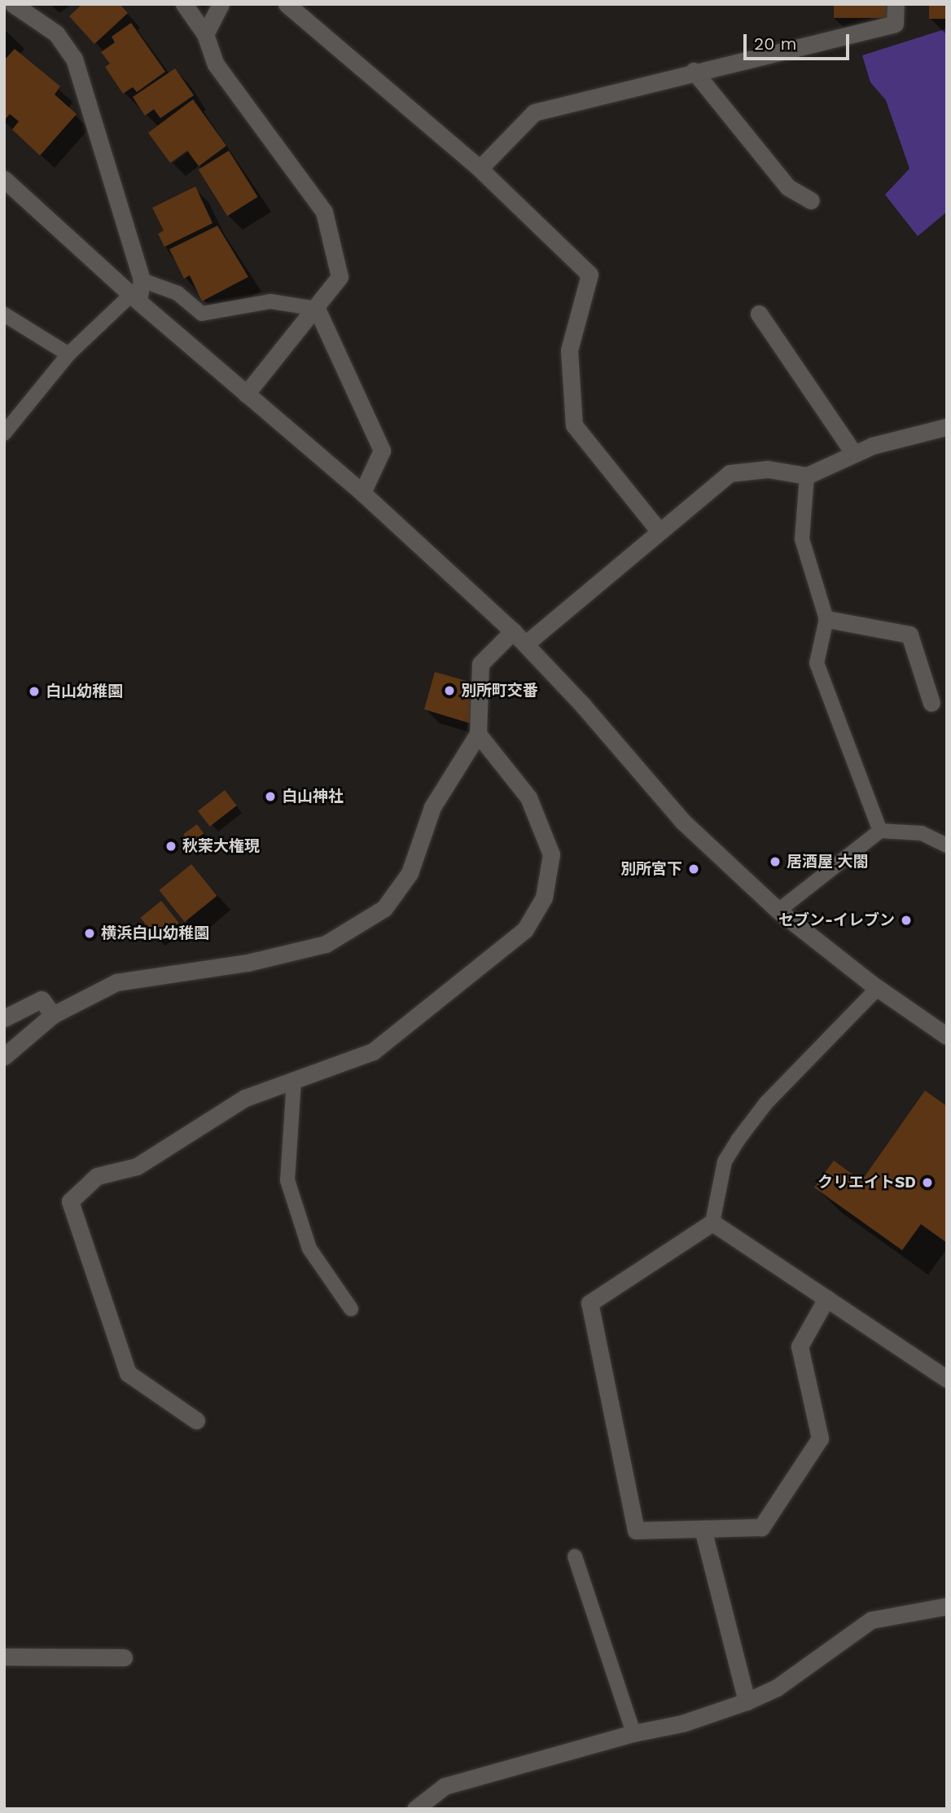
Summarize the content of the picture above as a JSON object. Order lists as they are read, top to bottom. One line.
{"places":["別所町交番","白山幼稚園","白山神社","秋茉大権現","居酒屋 大閤","別所宮下","セブン-イレブン","横浜白山幼稚園","クリエイトSD"],"scale_bar":"20 m"}
